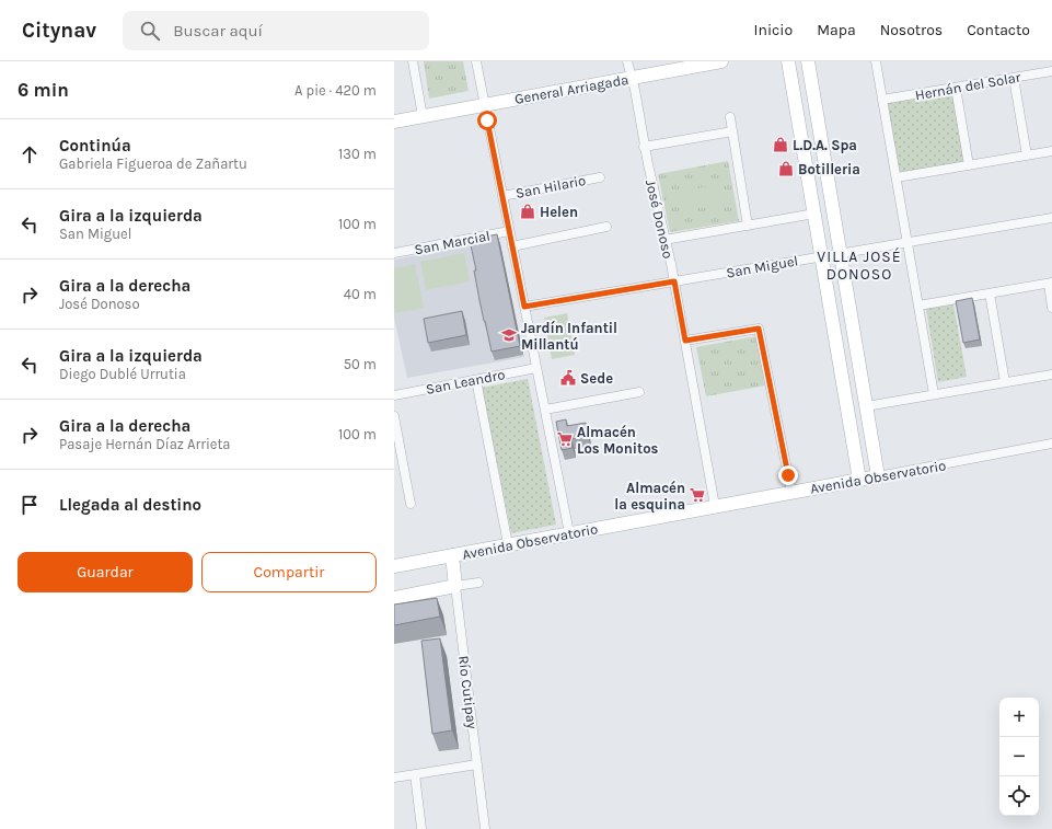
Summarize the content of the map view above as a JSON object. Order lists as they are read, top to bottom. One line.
{"streets":{"street":["Hernán del Solar","General Arriagada","San Hilario","José Donoso","San Marcial","San Miguel","San Leandro","Avenida Observatorio","Río Cutipay"]},"crossings":[["General Arriagada","José Donoso"],["José Donoso","San Miguel"],["José Donoso","Avenida Observatorio"],["Avenida Observatorio","Río Cutipay"]],"districts":["VILLA JOSÉ DONOSO"],"places":{"shop":["L.D.A. Spa","Botilleria","Helen"],"school or university":["Jardín Infantil Millantú"],"public building":["Sede"],"supermarket":["Almacén Los Monitos","Almacén la esquina"]},"page":{"header":"Citynav","search":"Buscar aquí","nav":["Inicio","Mapa","Nosotros","Contacto"],"heading":["6 min","A pie · 420 m"],"list":[["Continúa","Gabriela Figueroa de Zañartu","130 m"],["Gira a la izquierda","San Miguel","100 m"],["Gira a la derecha","José Donoso","40 m"],["Gira a la izquierda","Diego Dublé Urrutia","50 m"],["Gira a la derecha","Pasaje Hernán Díaz Arrieta","100 m"],"Llegada al destino"],"buttons":["Guardar","Compartir"],"map_buttons":["+","−"]}}
